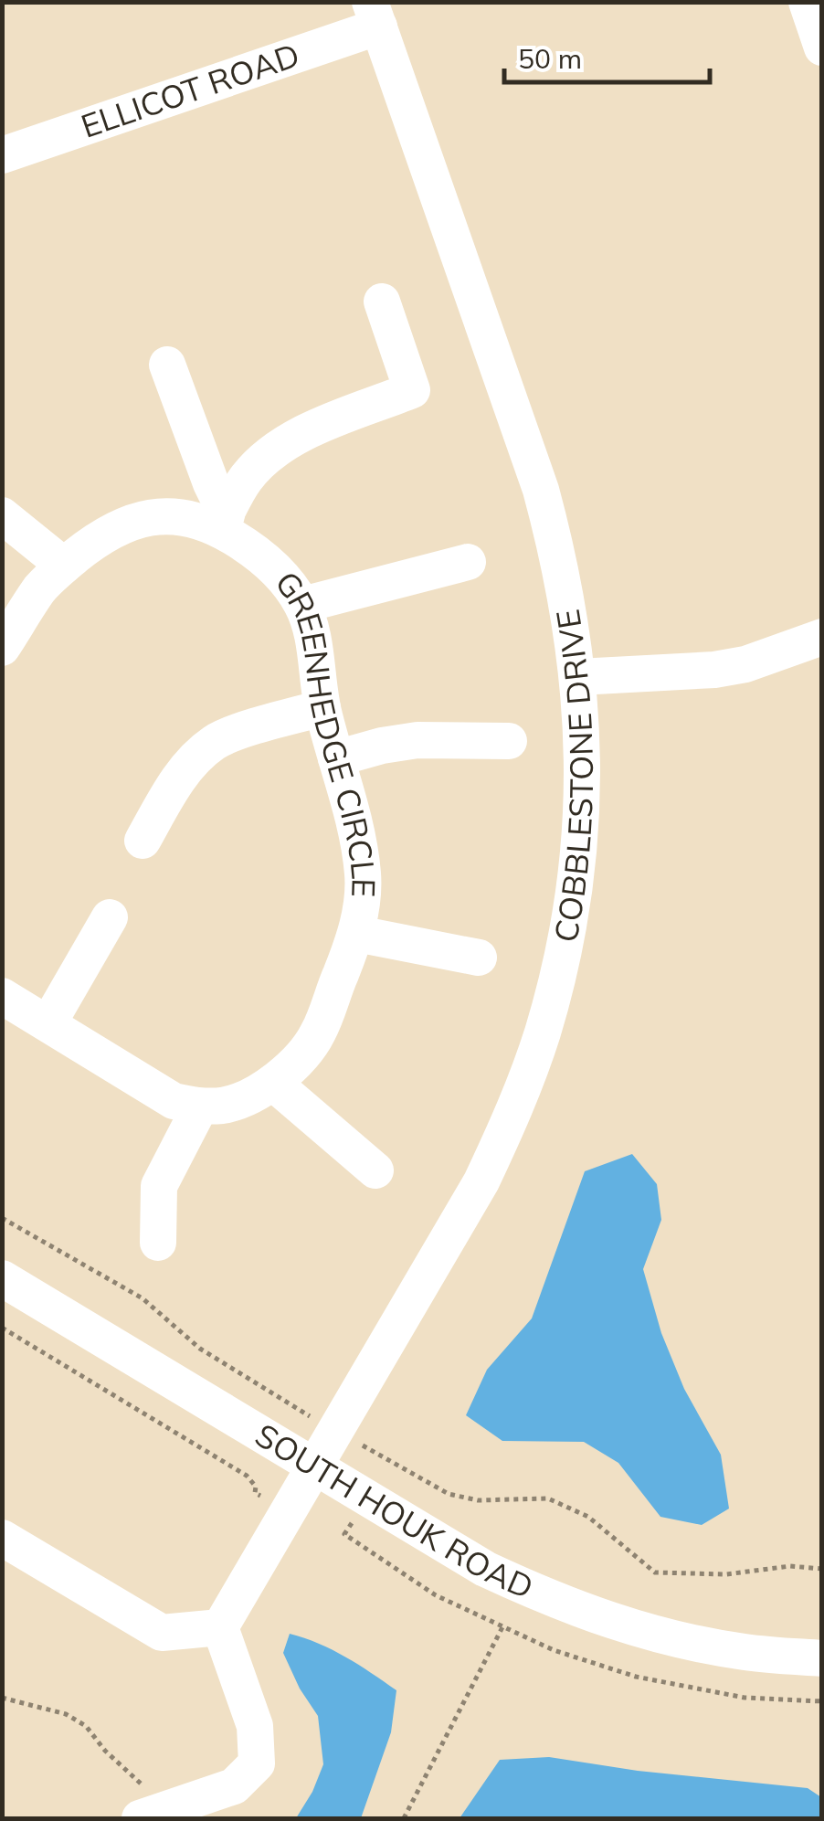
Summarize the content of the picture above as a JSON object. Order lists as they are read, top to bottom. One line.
{"streets":{"street":["ELLICOT ROAD","GREENHEDGE CIRCLE","COBBLESTONE DRIVE","SOUTH HOUK ROAD"]},"crossings":[["ELLICOT ROAD","COBBLESTONE DRIVE"],["COBBLESTONE DRIVE","SOUTH HOUK ROAD"]],"scale_bar":"50 m"}
